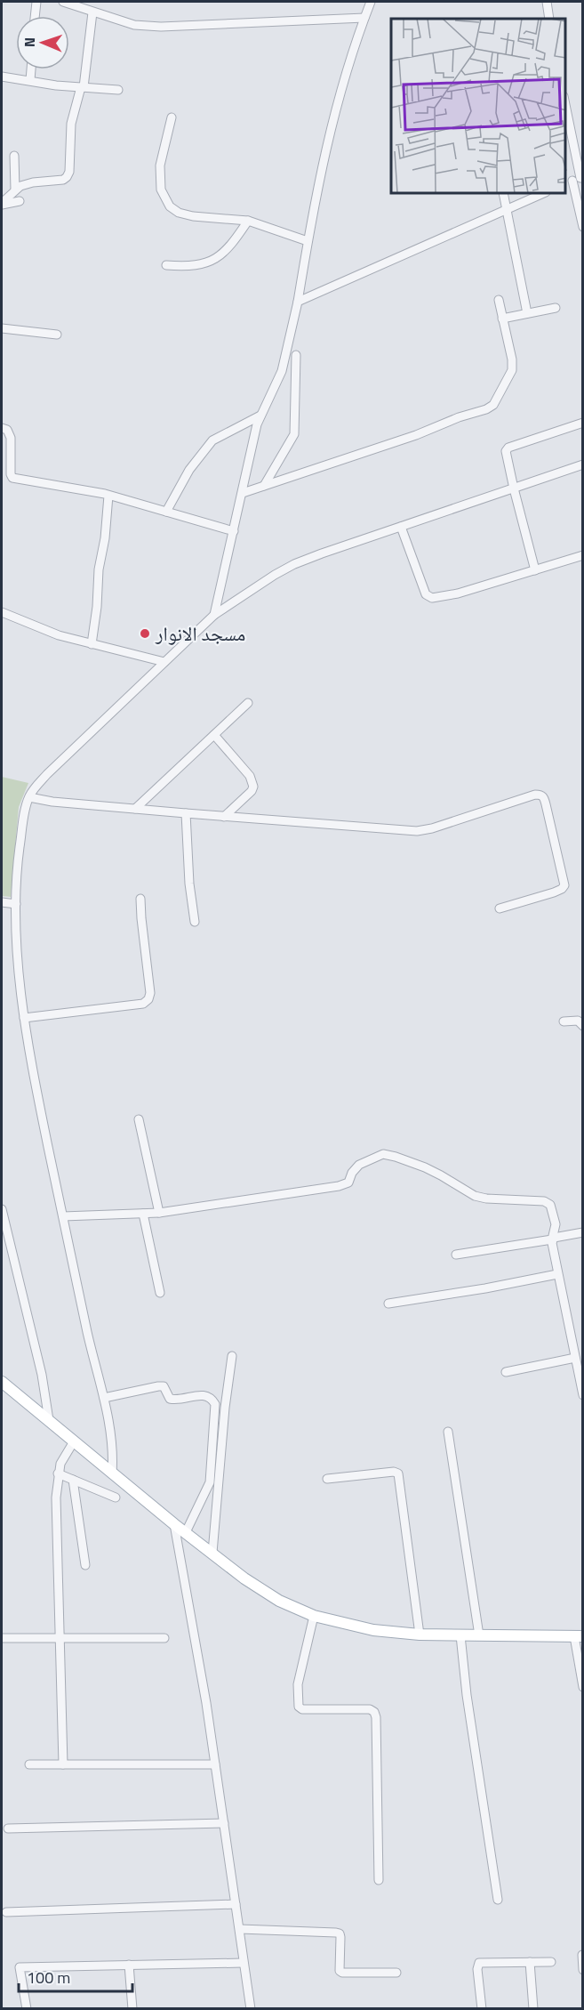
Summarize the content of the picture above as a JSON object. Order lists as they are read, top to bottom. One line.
{"places":["مسجد الانوار"],"scale_bar":"100 m","north":"left"}
